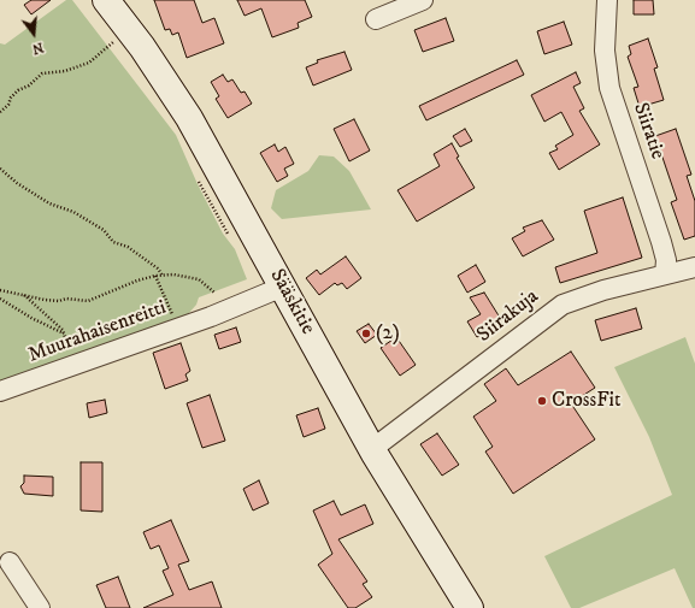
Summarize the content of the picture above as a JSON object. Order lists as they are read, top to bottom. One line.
{"streets":{"street":["Siiratie","Sääskitie","Siirakuja","Muurahaisenreitti"]},"crossings":[["Siiratie","Siirakuja"],["Sääskitie","Siirakuja"],["Sääskitie","Muurahaisenreitti"]],"places":["(2)","CrossFit"],"north":"bottom"}
